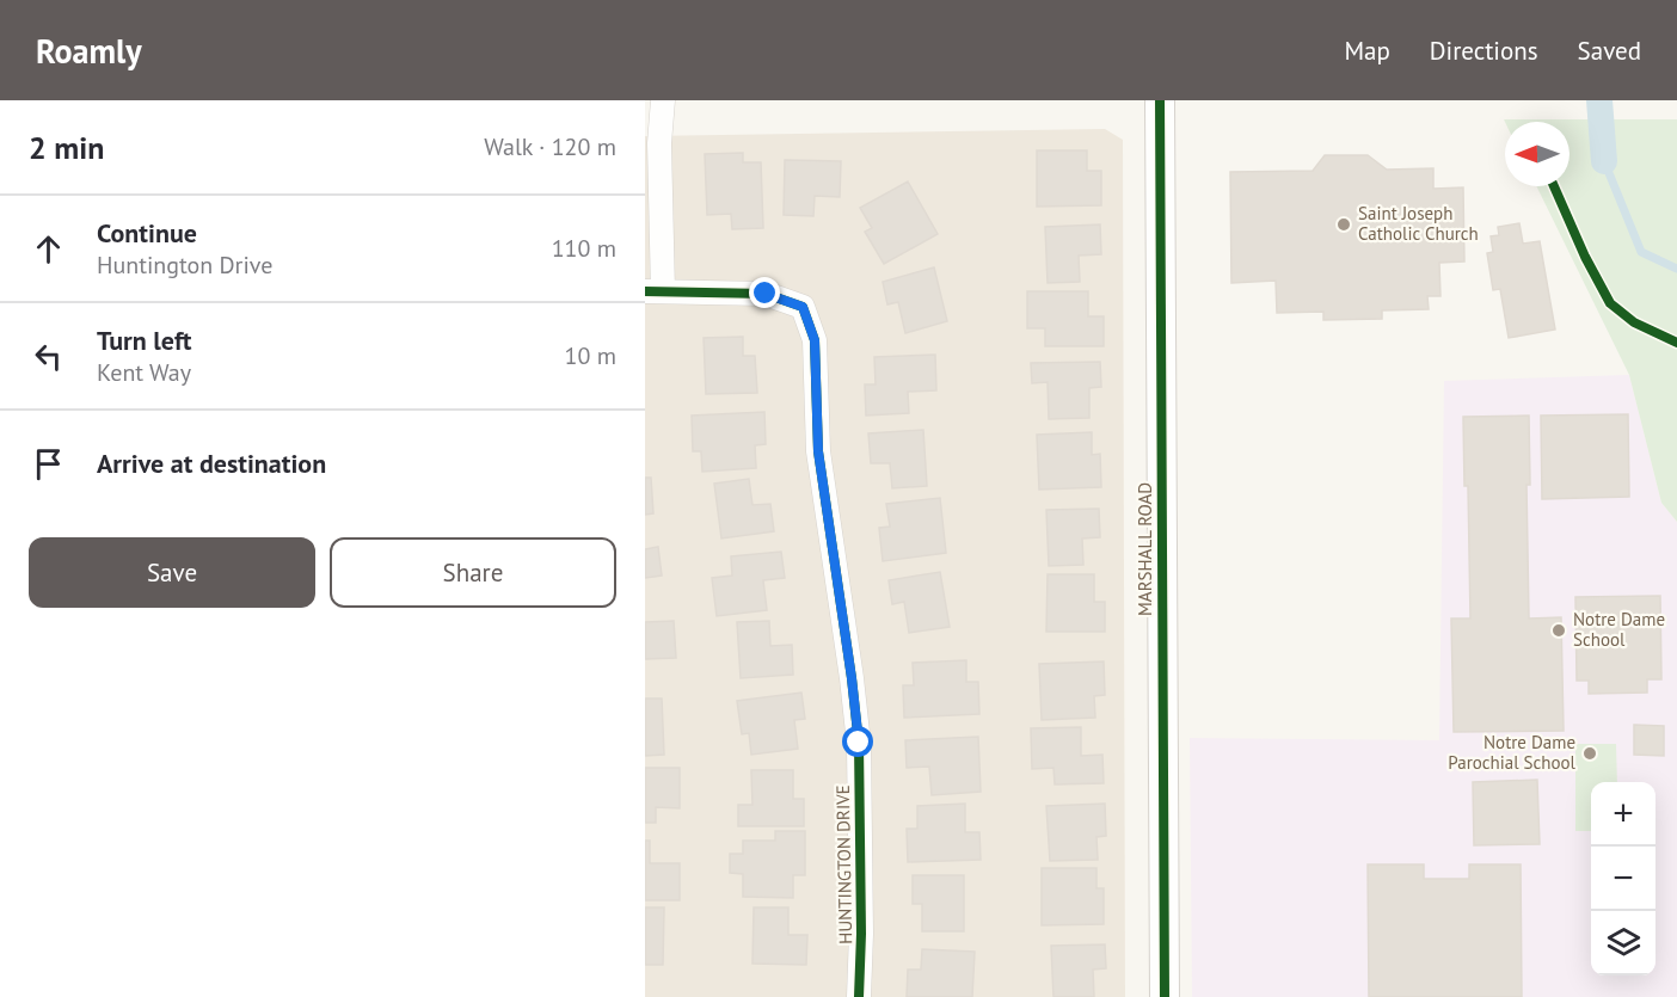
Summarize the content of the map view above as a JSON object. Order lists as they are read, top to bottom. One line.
{"streets":{"street":["MARSHALL ROAD","HUNTINGTON DRIVE"]},"places":["Saint Joseph Catholic Church","Notre Dame School","Notre Dame Parochial School"],"north":"left","page":{"header":"Roamly","nav":["Map","Directions","Saved"],"heading":["2 min","Walk · 120 m"],"list":[["Continue","Huntington Drive","110 m"],["Turn left","Kent Way","10 m"],"Arrive at destination"],"buttons":["Save","Share"],"map_buttons":["+","−"]}}
